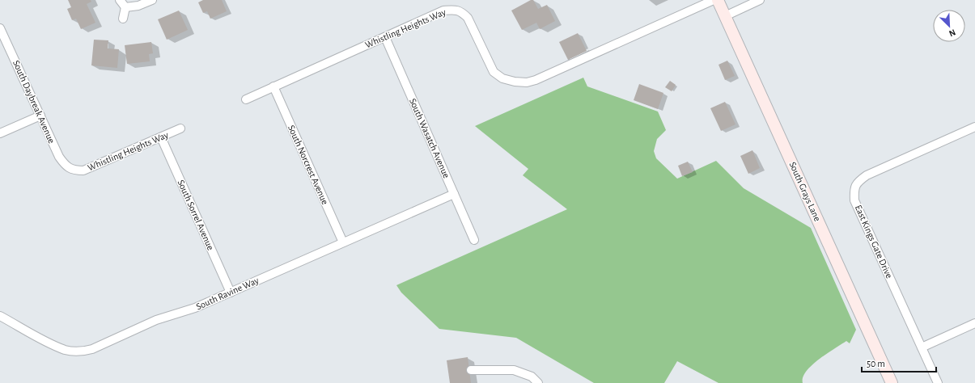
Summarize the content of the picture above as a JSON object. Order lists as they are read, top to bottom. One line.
{"streets":{"street":["Whistling Heights Way","South Daybreak Avenue","South Wasatch Avenue","South Norcrest Avenue","South Grays Lane","South Sorrel Avenue","East Kings Gate Drive","South Ravine Way"]},"crossings":[["Whistling Heights Way","South Daybreak Avenue"],["Whistling Heights Way","South Wasatch Avenue"],["Whistling Heights Way","South Norcrest Avenue"],["Whistling Heights Way","South Sorrel Avenue"],["South Wasatch Avenue","South Ravine Way"],["South Norcrest Avenue","South Ravine Way"],["South Sorrel Avenue","South Ravine Way"]],"scale_bar":"50 m","north":"bottom right"}
